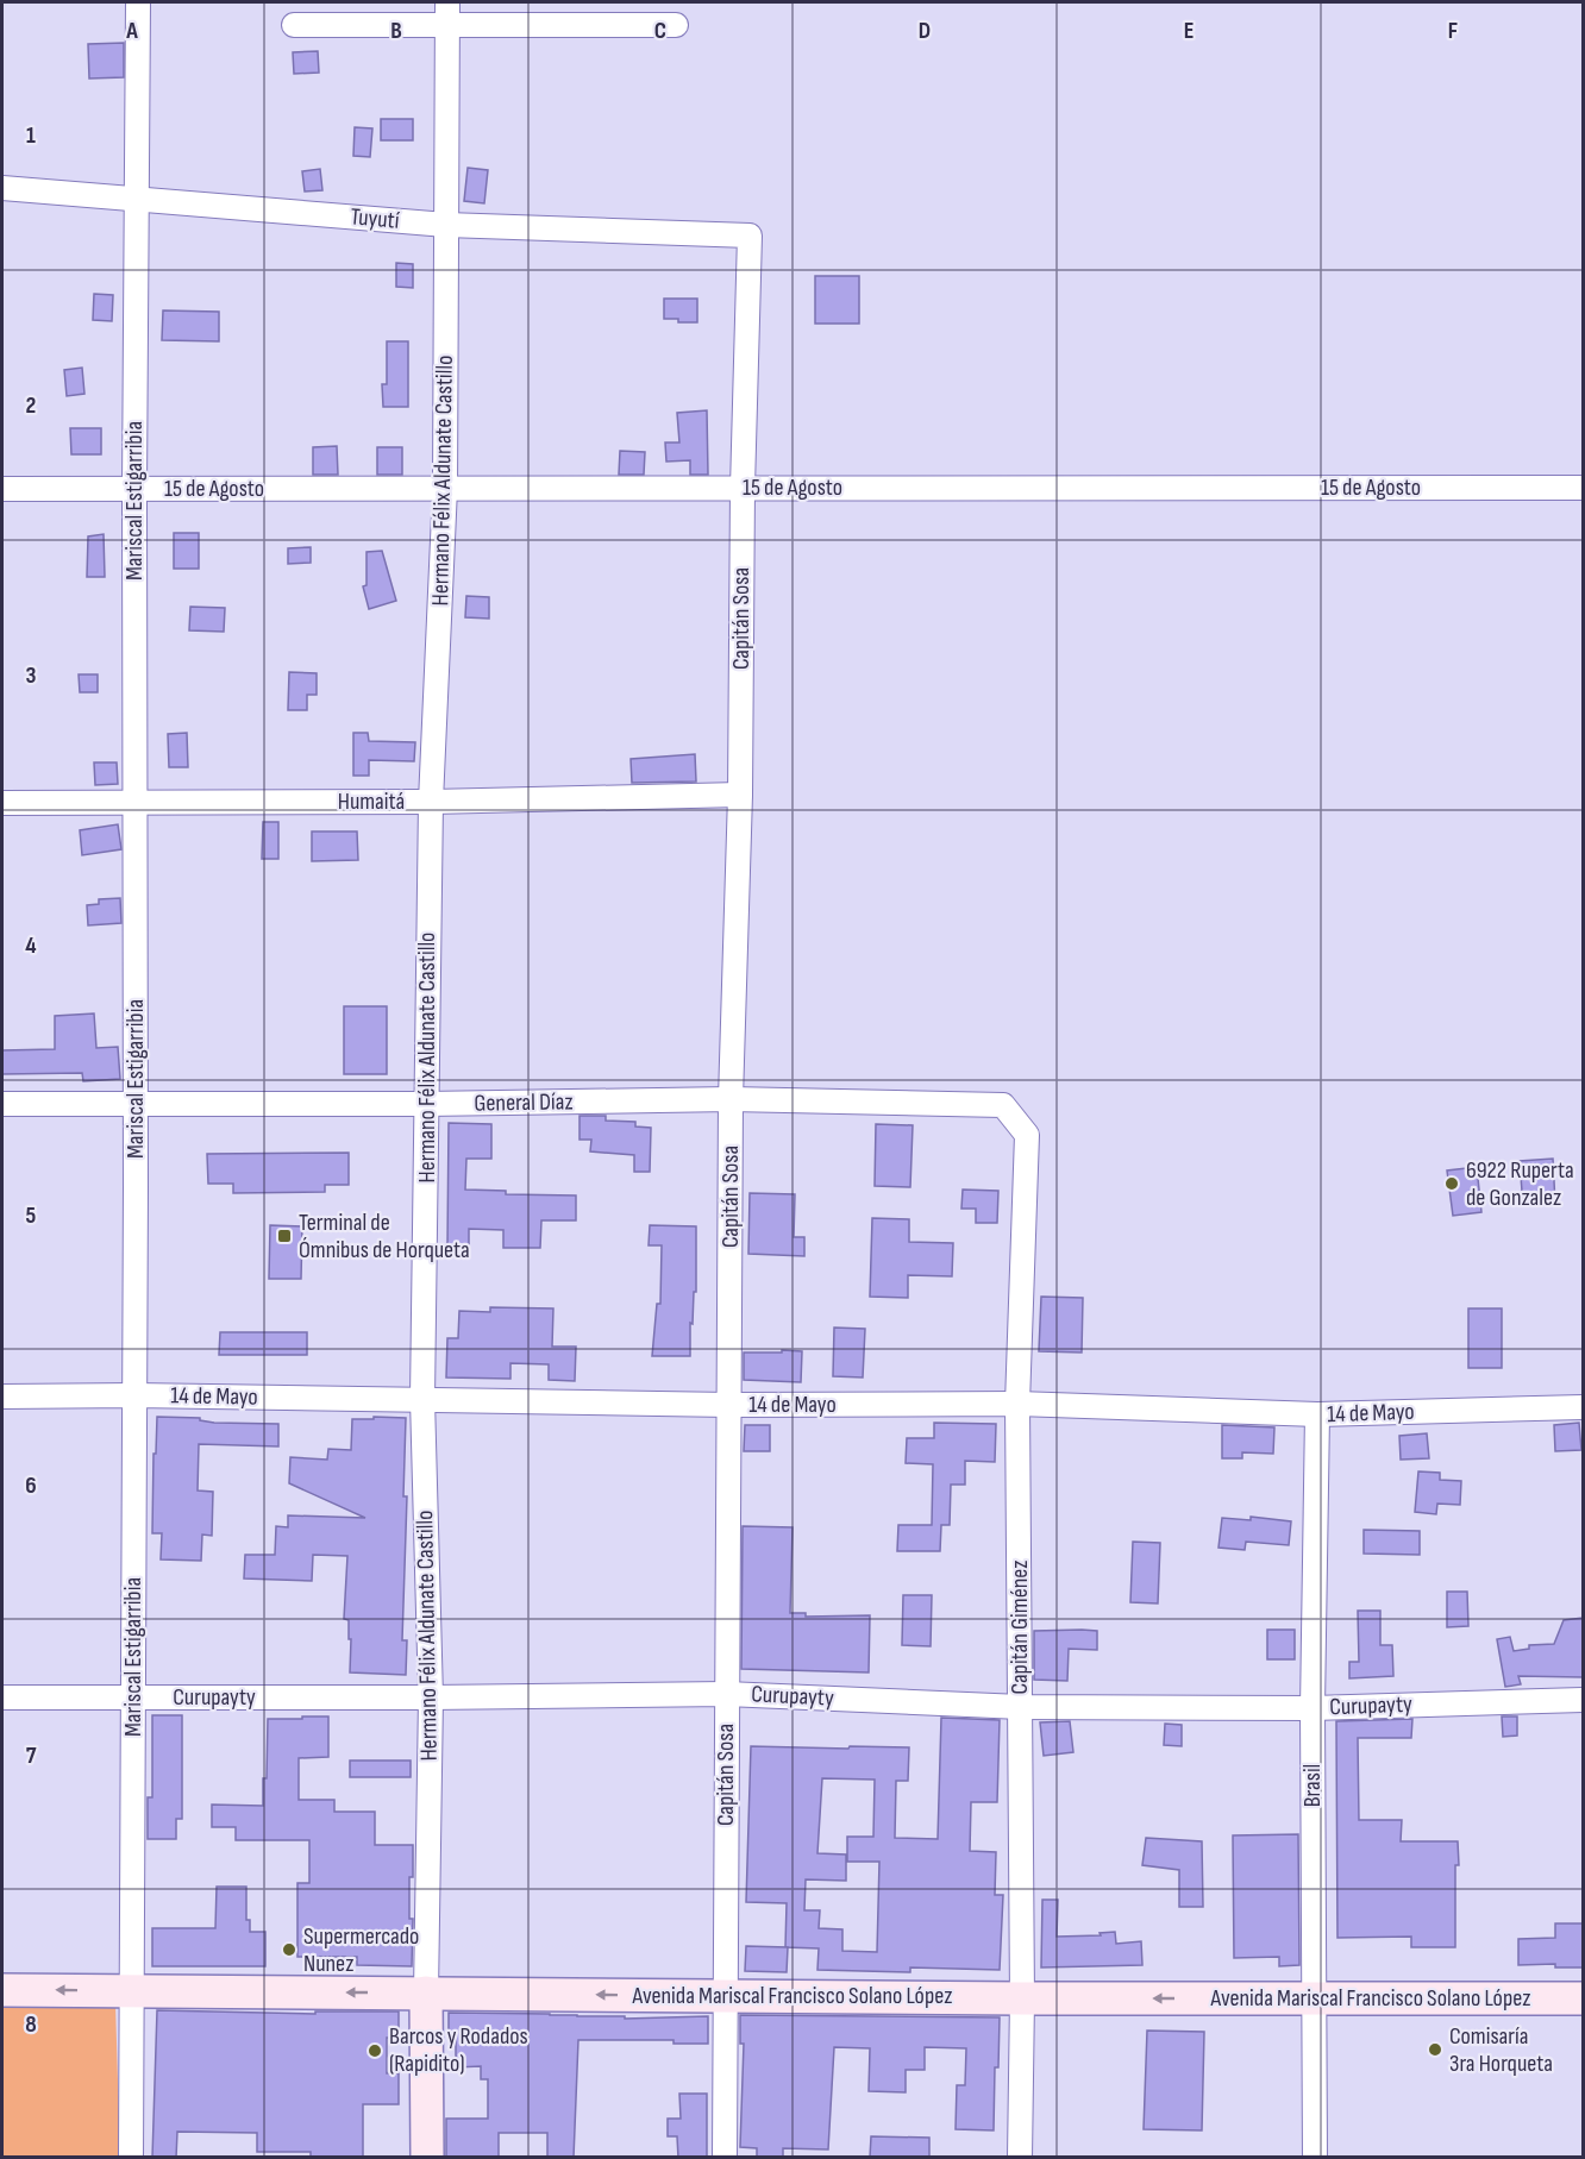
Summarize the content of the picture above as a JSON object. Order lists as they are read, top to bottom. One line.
{"streets":{"main road":["Hermano Félix Aldunate Castillo","Avenida Mariscal Francisco Solano López"],"street":["Tuyutí","15 de Agosto","Mariscal Estigarribia","Capitán Sosa","Humaitá","General Díaz","14 de Mayo","Capitán Giménez","Curupayty","Brasil"]},"crossings":[["Tuyutí","Hermano Félix Aldunate Castillo"],["Tuyutí","Mariscal Estigarribia"],["Tuyutí","Capitán Sosa"],["Hermano Félix Aldunate Castillo","15 de Agosto"],["Hermano Félix Aldunate Castillo","Humaitá"],["Hermano Félix Aldunate Castillo","General Díaz"],["Hermano Félix Aldunate Castillo","14 de Mayo"],["Hermano Félix Aldunate Castillo","Curupayty"],["Hermano Félix Aldunate Castillo","Avenida Mariscal Francisco Solano López"],["15 de Agosto","Mariscal Estigarribia"],["15 de Agosto","Capitán Sosa"],["Mariscal Estigarribia","Humaitá"],["Mariscal Estigarribia","General Díaz"],["Mariscal Estigarribia","14 de Mayo"],["Mariscal Estigarribia","Curupayty"],["Mariscal Estigarribia","Avenida Mariscal Francisco Solano López"],["Capitán Sosa","Humaitá"],["Capitán Sosa","General Díaz"],["Capitán Sosa","14 de Mayo"],["Capitán Sosa","Curupayty"],["Capitán Sosa","Avenida Mariscal Francisco Solano López"],["General Díaz","Capitán Giménez"],["14 de Mayo","Capitán Giménez"],["14 de Mayo","Brasil"],["Capitán Giménez","Curupayty"],["Capitán Giménez","Avenida Mariscal Francisco Solano López"],["Curupayty","Brasil"],["Brasil","Avenida Mariscal Francisco Solano López"]],"one_way":["Avenida Mariscal Francisco Solano López"],"places":{"other":["6922 Ruperta de Gonzalez","Supermercado Nunez","Comisaría 3ra Horqueta","Barcos y Rodados (Rapidito)"],"transit":["Terminal de Ómnibus de Horqueta"]},"grid":{"columns":["A","B","C","D","E","F"],"rows":["1","2","3","4","5","6","7","8"]}}
